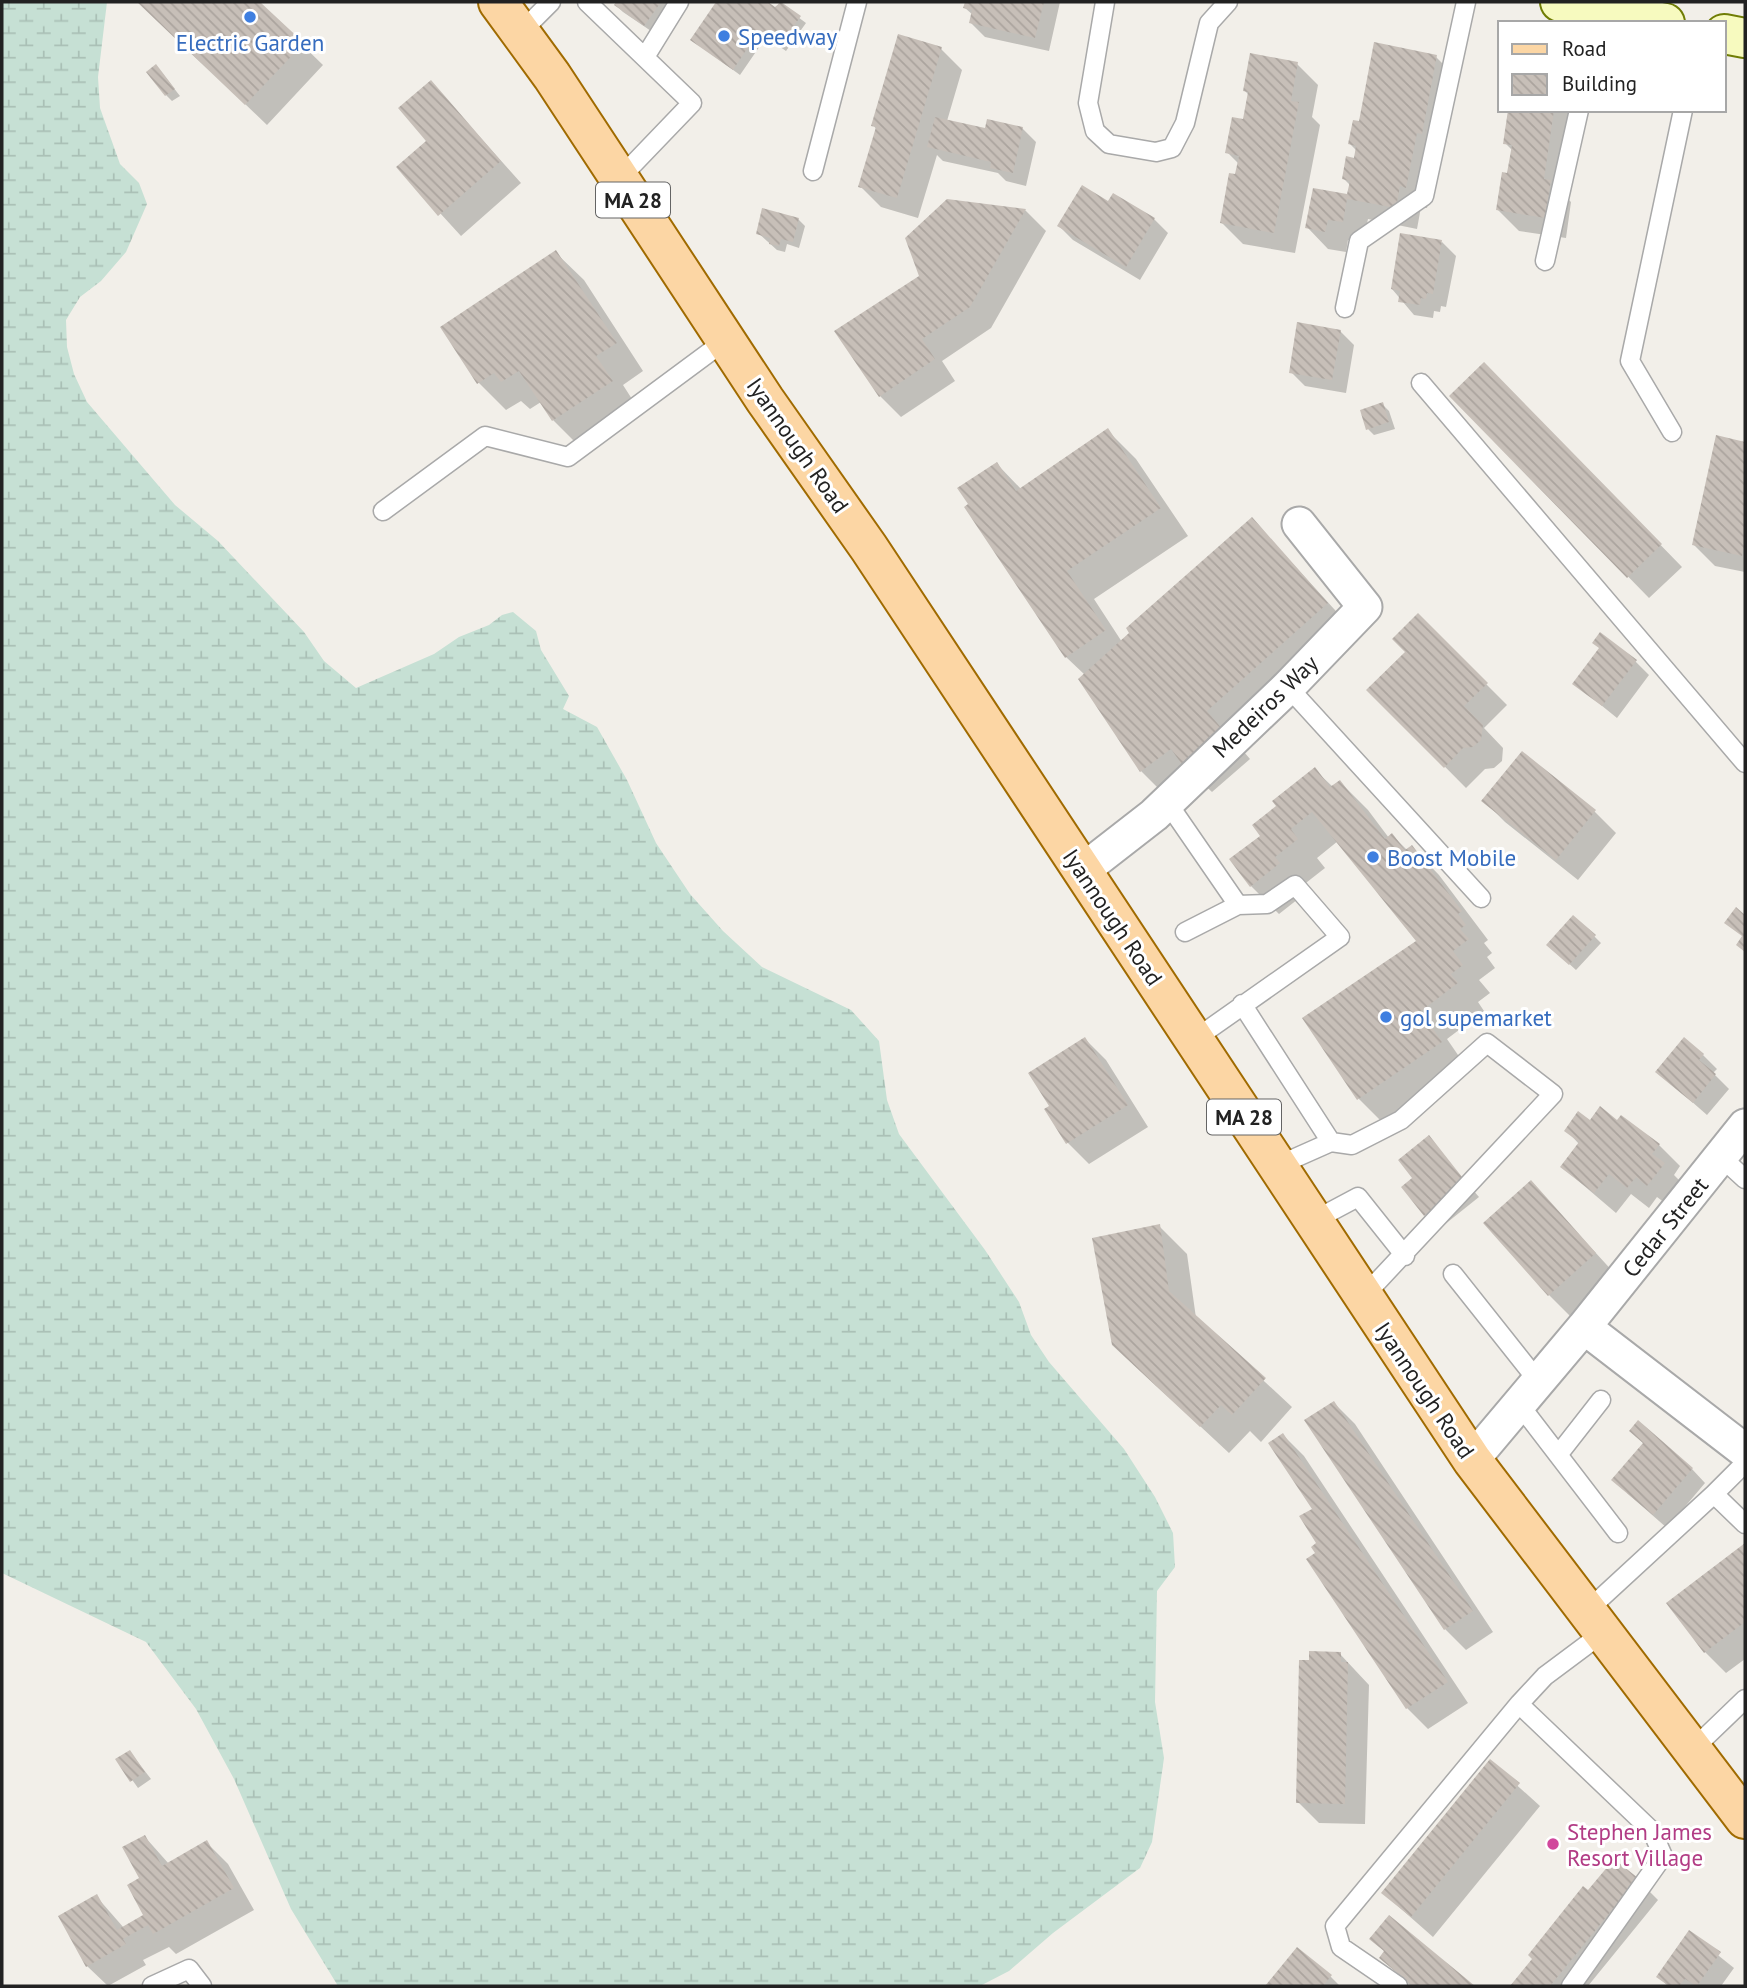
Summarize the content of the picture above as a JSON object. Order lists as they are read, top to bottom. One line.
{"streets":{"main road":["MA 28","Iyannough Road"],"street":["Medeiros Way","Cedar Street"]},"crossings":[["Iyannough Road","Medeiros Way"],["Iyannough Road","Cedar Street"]],"places":["Electric Garden","Speedway","Boost Mobile","gol supemarket","Stephen James Resort Village"],"legend":["Road","Building"]}
